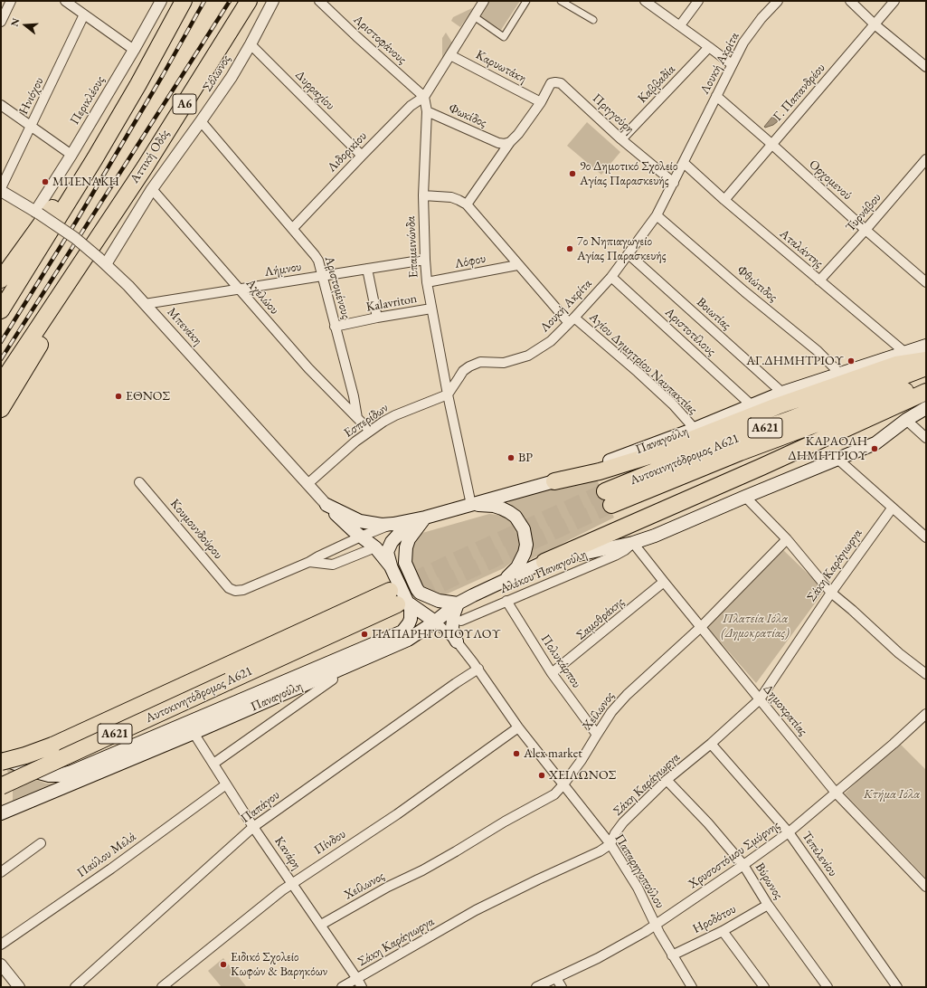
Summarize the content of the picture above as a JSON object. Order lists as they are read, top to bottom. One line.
{"streets":{"highway":["Α6","Αττική Οδός","Α621","Αυτοκινητόδρομος Α621"],"main road":["Παναγούλη"],"street":["Αριστοφάνους","Λουκή Ακρίτα","Καρυωτάκη","Σόλωνος","Καββαδία","Δυρραχίου","Γ. Παπανδρέου","Ηνιόχου","Περικλέους","Πριγγούρη","Φωκίδος","Λιδορικίου","Ορχομενού","Τυρνάβου","Επαμεινώνδα","Αταλάντης","Λόφου","Λήμνου","Φθιώτιδος","Αριστομένους","Αχελώου","Kalavriton","Βοιωτίας","Μπενάκη","Αριστοτέλους","Αγίου Δημητρίου Ναυπακτίας","Εσπερίδων","Κουμουνδούρου","Σάκη Καράγιωργα","Αλέκου Παναγούλη","Σαμοθράκης","Πολυκάρπου","Δημοκρατίας","Χείλωνος","Παπάγου","Πίνδου","Κανάρη","Τεπελενίου","Παύλου Μελά","Χρυσοστόμου Σμύρνης","Παπαρηγοπούλου","Βύρωνος","Ηροδότου"]},"crossings":[["Αριστοφάνους","Λιδορικίου"],["Αριστοφάνους","Επαμεινώνδα"],["Λουκή Ακρίτα","Πριγγούρη"],["Λουκή Ακρίτα","Ορχομενού"],["Λουκή Ακρίτα","Επαμεινώνδα"],["Λουκή Ακρίτα","Αταλάντης"],["Λουκή Ακρίτα","Φθιώτιδος"],["Λουκή Ακρίτα","Βοιωτίας"],["Λουκή Ακρίτα","Αριστοτέλους"],["Λουκή Ακρίτα","Αγίου Δημητρίου Ναυπακτίας"],["Λουκή Ακρίτα","Εσπερίδων"],["Καρυωτάκη","Πριγγούρη"],["Σόλωνος","Δυρραχίου"],["Σόλωνος","Αριστομένους"],["Σόλωνος","Αχελώου"],["Σόλωνος","Μπενάκη"],["Καββαδία","Πριγγούρη"],["Δυρραχίου","Λιδορικίου"],["Γ. Παπανδρέου","Ορχομενού"],["Γ. Παπανδρέου","Αταλάντης"],["Περικλέους","Μπενάκη"],["Φωκίδος","Επαμεινώνδα"],["Λιδορικίου","Επαμεινώνδα"],["Λιδορικίου","Αριστομένους"],["Ορχομενού","Τυρνάβου"],["Τυρνάβου","Αταλάντης"],["Επαμεινώνδα","Λόφου"],["Επαμεινώνδα","Λήμνου"],["Επαμεινώνδα","Kalavriton"],["Επαμεινώνδα","Αγίου Δημητρίου Ναυπακτίας"],["Επαμεινώνδα","Εσπερίδων"],["Επαμεινώνδα","Παναγούλη"],["Αταλάντης","Παναγούλη"],["Λόφου","Αγίου Δημητρίου Ναυπακτίας"],["Λήμνου","Αριστομένους"],["Λήμνου","Αχελώου"],["Λήμνου","Μπενάκη"],["Φθιώτιδος","Παναγούλη"],["Αριστομένους","Αχελώου"],["Αριστομένους","Kalavriton"],["Βοιωτίας","Παναγούλη"],["Μπενάκη","Εσπερίδων"],["Μπενάκη","Παναγούλη"],["Αριστοτέλους","Παναγούλη"],["Αγίου Δημητρίου Ναυπακτίας","Παναγούλη"],["Παναγούλη","Αυτοκινητόδρομος Α621"],["Παναγούλη","Κουμουνδούρου"],["Παναγούλη","Αλέκου Παναγούλη"],["Παναγούλη","Δημοκρατίας"],["Παναγούλη","Κανάρη"],["Παναγούλη","Παπαρηγοπούλου"],["Σάκη Καράγιωργα","Δημοκρατίας"],["Σάκη Καράγιωργα","Κανάρη"],["Σάκη Καράγιωργα","Τεπελενίου"],["Σάκη Καράγιωργα","Παπαρηγοπούλου"],["Σάκη Καράγιωργα","Βύρωνος"],["Αλέκου Παναγούλη","Πολυκάρπου"],["Αλέκου Παναγούλη","Δημοκρατίας"],["Σαμοθράκης","Πολυκάρπου"],["Σαμοθράκης","Δημοκρατίας"],["Πολυκάρπου","Χείλωνος"],["Δημοκρατίας","Χείλωνος"],["Δημοκρατίας","Χρυσοστόμου Σμύρνης"],["Χείλωνος","Κανάρη"],["Χείλωνος","Παπαρηγοπούλου"],["Παπάγου","Κανάρη"],["Παπάγου","Παπαρηγοπούλου"],["Πίνδου","Κανάρη"],["Πίνδου","Παπαρηγοπούλου"],["Κανάρη","Παύλου Μελά"],["Τεπελενίου","Χρυσοστόμου Σμύρνης"],["Χρυσοστόμου Σμύρνης","Παπαρηγοπούλου"],["Χρυσοστόμου Σμύρνης","Βύρωνος"],["Παπαρηγοπούλου","Ηροδότου"],["Βύρωνος","Ηροδότου"]],"parks":["Πλατεία Ιόλα (Δημοκρατίας)","Κτήμα Ιόλα"],"places":["9ο Δημοτικό Σχολείο Αγίας Παρασκευής","ΜΠΕΝΑΚΗ","7ο Νηπιαγωγείο Αγίας Παρασκευής","ΑΓ.ΔΗΜΗΤΡΙΟΥ","ΕΘΝΟΣ","ΚΑΡΑΟΛΗ ΔΗΜΗΤΡΙΟΥ","BP","ΠΑΠΑΡΗΓΟΠΟΥΛΟΥ","Alex market","ΧΕΙΛΩΝΟΣ","Ειδικό Σχολείο Κωφών & Βαρηκόων"],"north":"left"}
